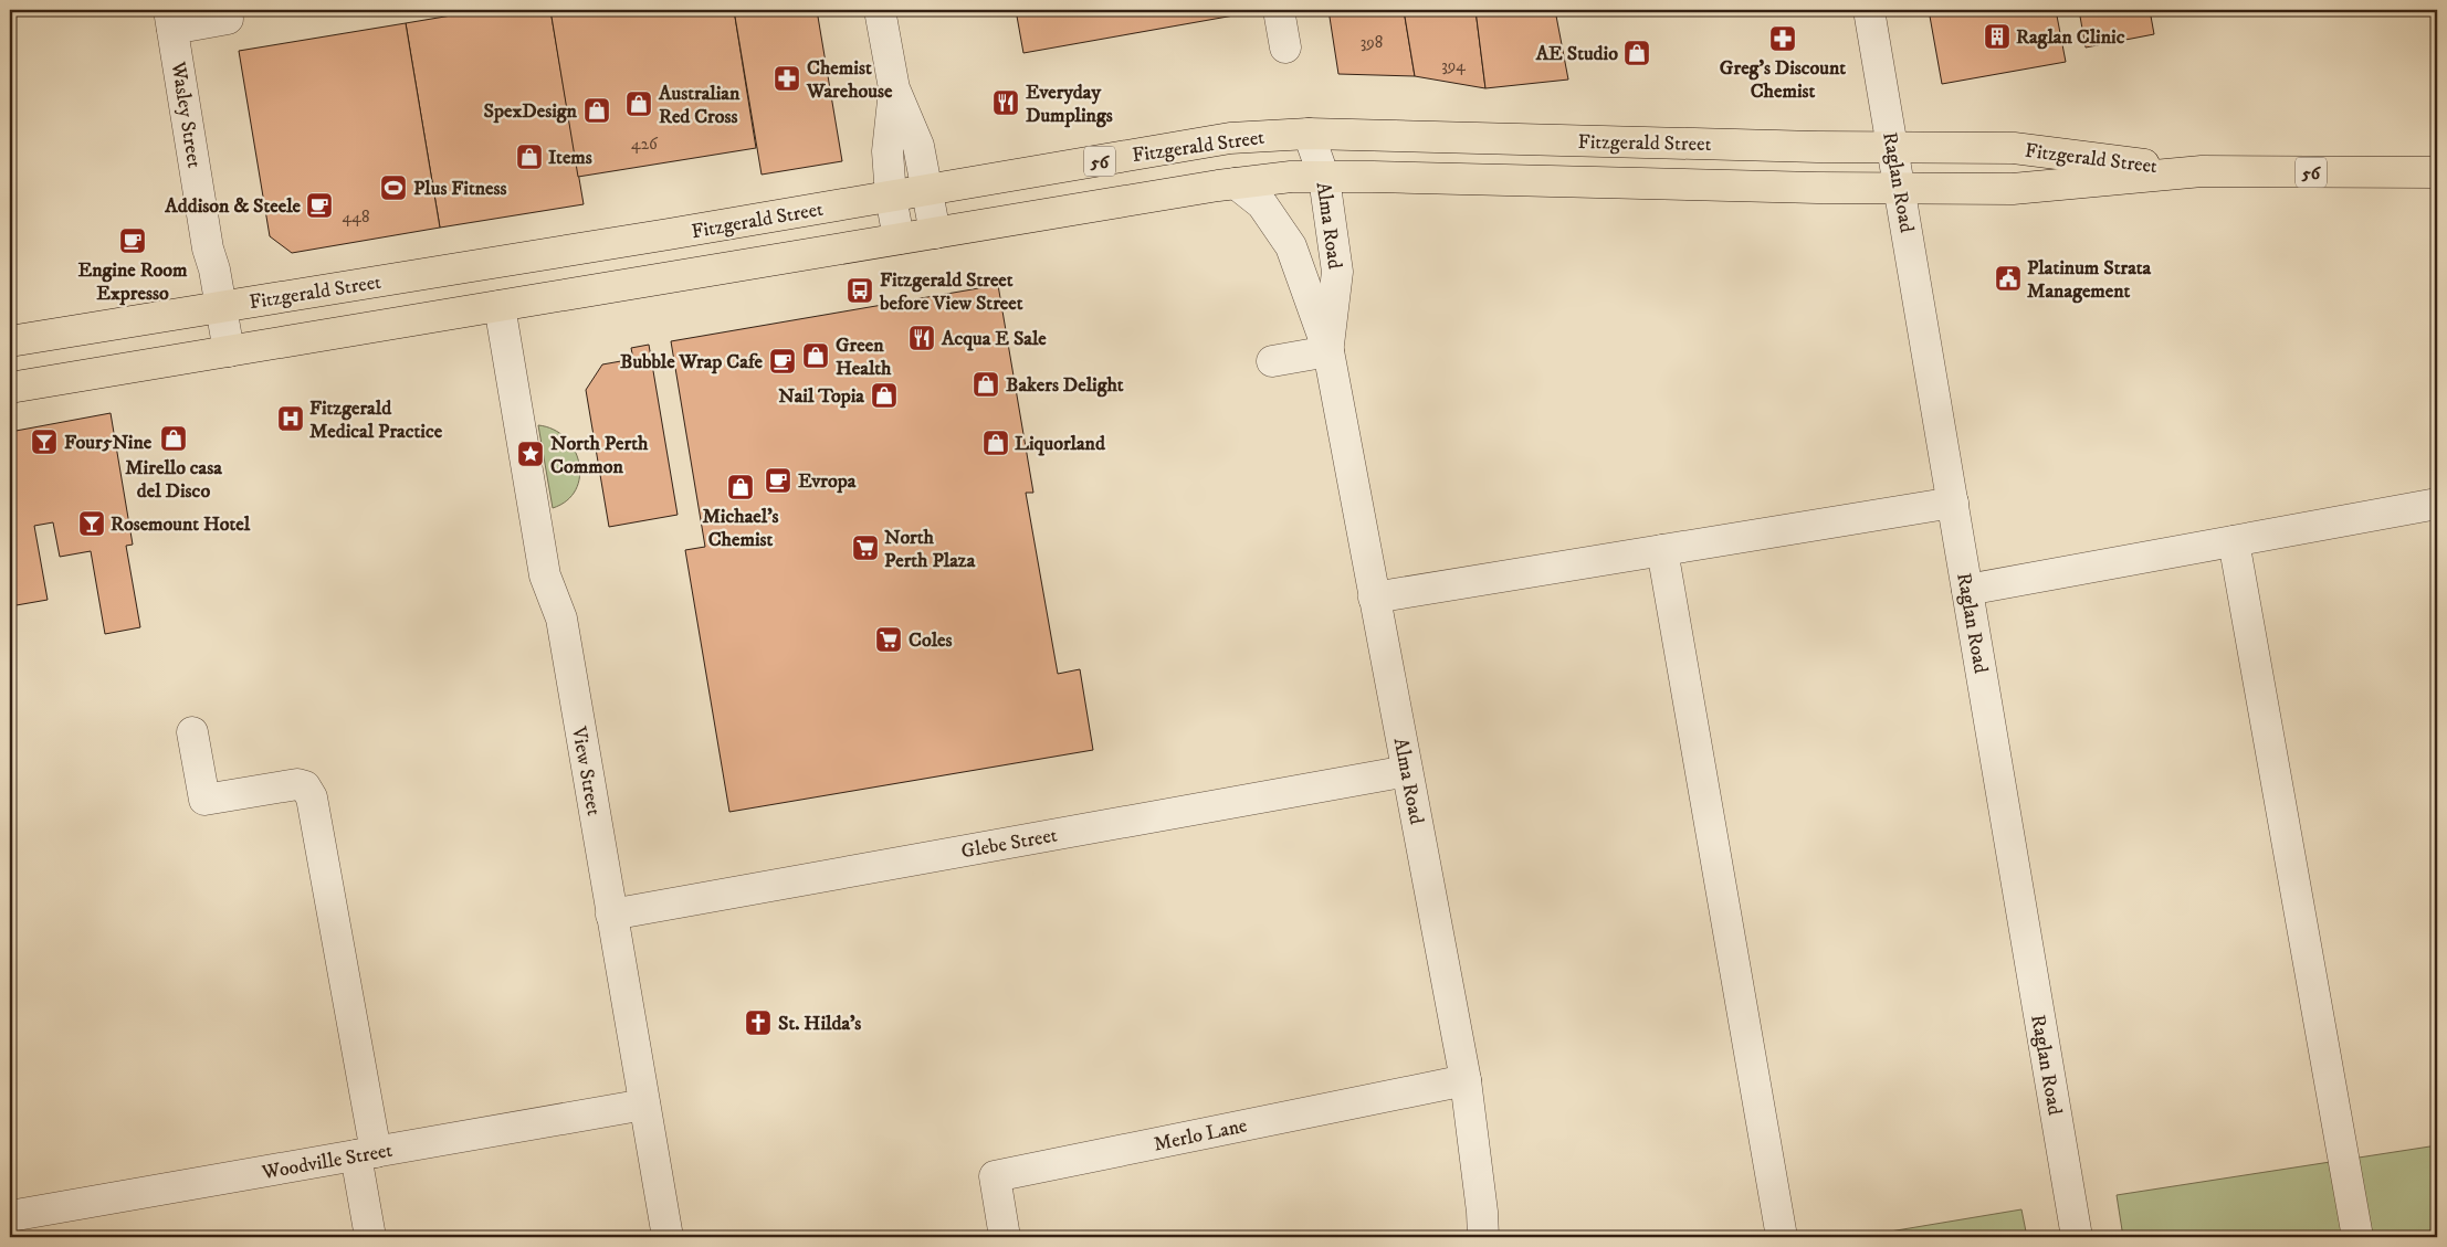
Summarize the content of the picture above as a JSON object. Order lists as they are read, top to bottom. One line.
{"streets":{"main road":["Fitzgerald Street","56"],"street":["Wasley Street","Raglan Road","Alma Road","View Street","Glebe Street","Merlo Lane","Woodville Street"]},"crossings":[["Wasley Street","Fitzgerald Street"],["Fitzgerald Street","Raglan Road"],["Fitzgerald Street","Alma Road"],["Fitzgerald Street","View Street"],["Alma Road","Glebe Street"],["Alma Road","Merlo Lane"],["View Street","Glebe Street"],["View Street","Woodville Street"]],"places":{"building":["Raglan Clinic"],"pharmacy":["Greg's Discount Chemist","Chemist Warehouse"],"shop":["AE Studio","Australian Red Cross","SpexDesign","Items","Green Health","Bakers Delight","Nail Topia","Mirello casa del Disco","Liquorland","Michael's Chemist"],"restaurant":["Everyday Dumplings","Acqua E Sale"],"sports":["Plus Fitness"],"cafe":["Addison & Steele","Engine Room Expresso","Bubble Wrap Cafe","Evropa"],"public building":["Platinum Strata Management"],"bus stop":["Fitzgerald Street before View Street"],"hospital":["Fitzgerald Medical Practice"],"bar":["Four5Nine","Rosemount Hotel"],"place":["North Perth Common"],"supermarket":["North Perth Plaza","Coles"],"church":["St. Hilda's"]},"house_numbers":["398","394","426","448"]}
